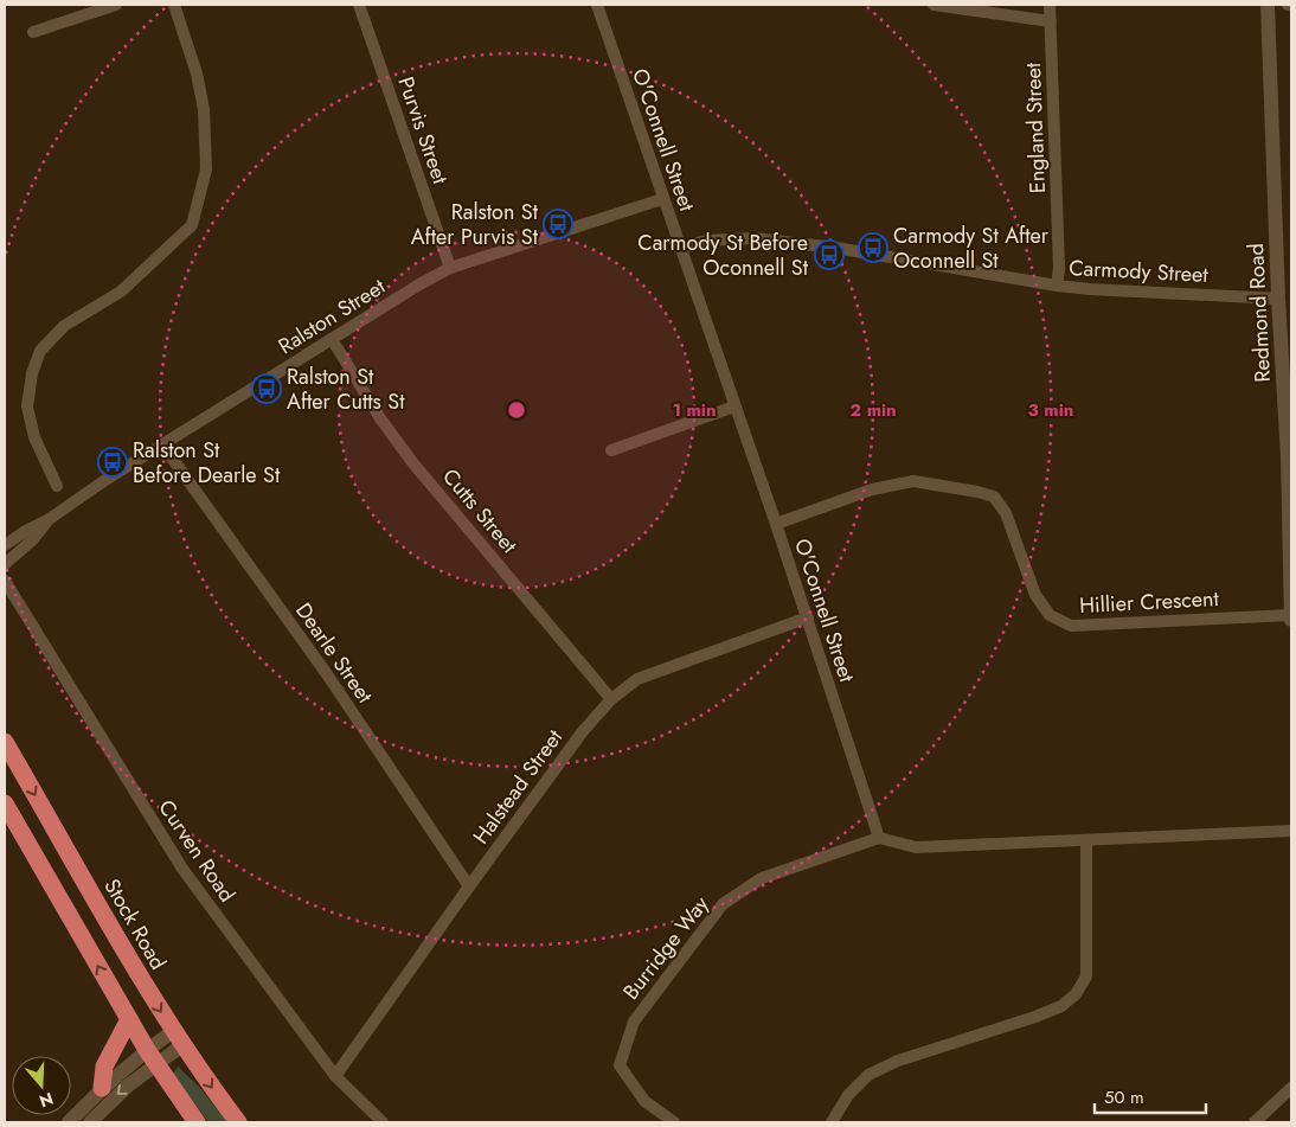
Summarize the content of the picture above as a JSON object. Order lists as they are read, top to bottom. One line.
{"streets":{"highway":["Stock Road"],"street":["England Street","Purvis Street","O'Connell Street","Carmody Street","Redmond Road","Ralston Street","Cutts Street","Hillier Crescent","Dearle Street","Halstead Street","Curven Road","Burridge Way"]},"crossings":[["England Street","Carmody Street"],["Purvis Street","Ralston Street"],["O'Connell Street","Carmody Street"],["O'Connell Street","Ralston Street"],["O'Connell Street","Hillier Crescent"],["O'Connell Street","Halstead Street"],["O'Connell Street","Burridge Way"],["Carmody Street","Redmond Road"],["Redmond Road","Hillier Crescent"],["Ralston Street","Cutts Street"],["Ralston Street","Dearle Street"],["Cutts Street","Halstead Street"],["Dearle Street","Halstead Street"],["Halstead Street","Curven Road"]],"places":{"bus stop":["Ralston St After Purvis St","Carmody St After Oconnell St","Carmody St Before Oconnell St","Ralston St After Cutts St","Ralston St Before Dearle St"]},"scale_bar":"50 m","north":"bottom","rings":["1 min","2 min","3 min"]}
